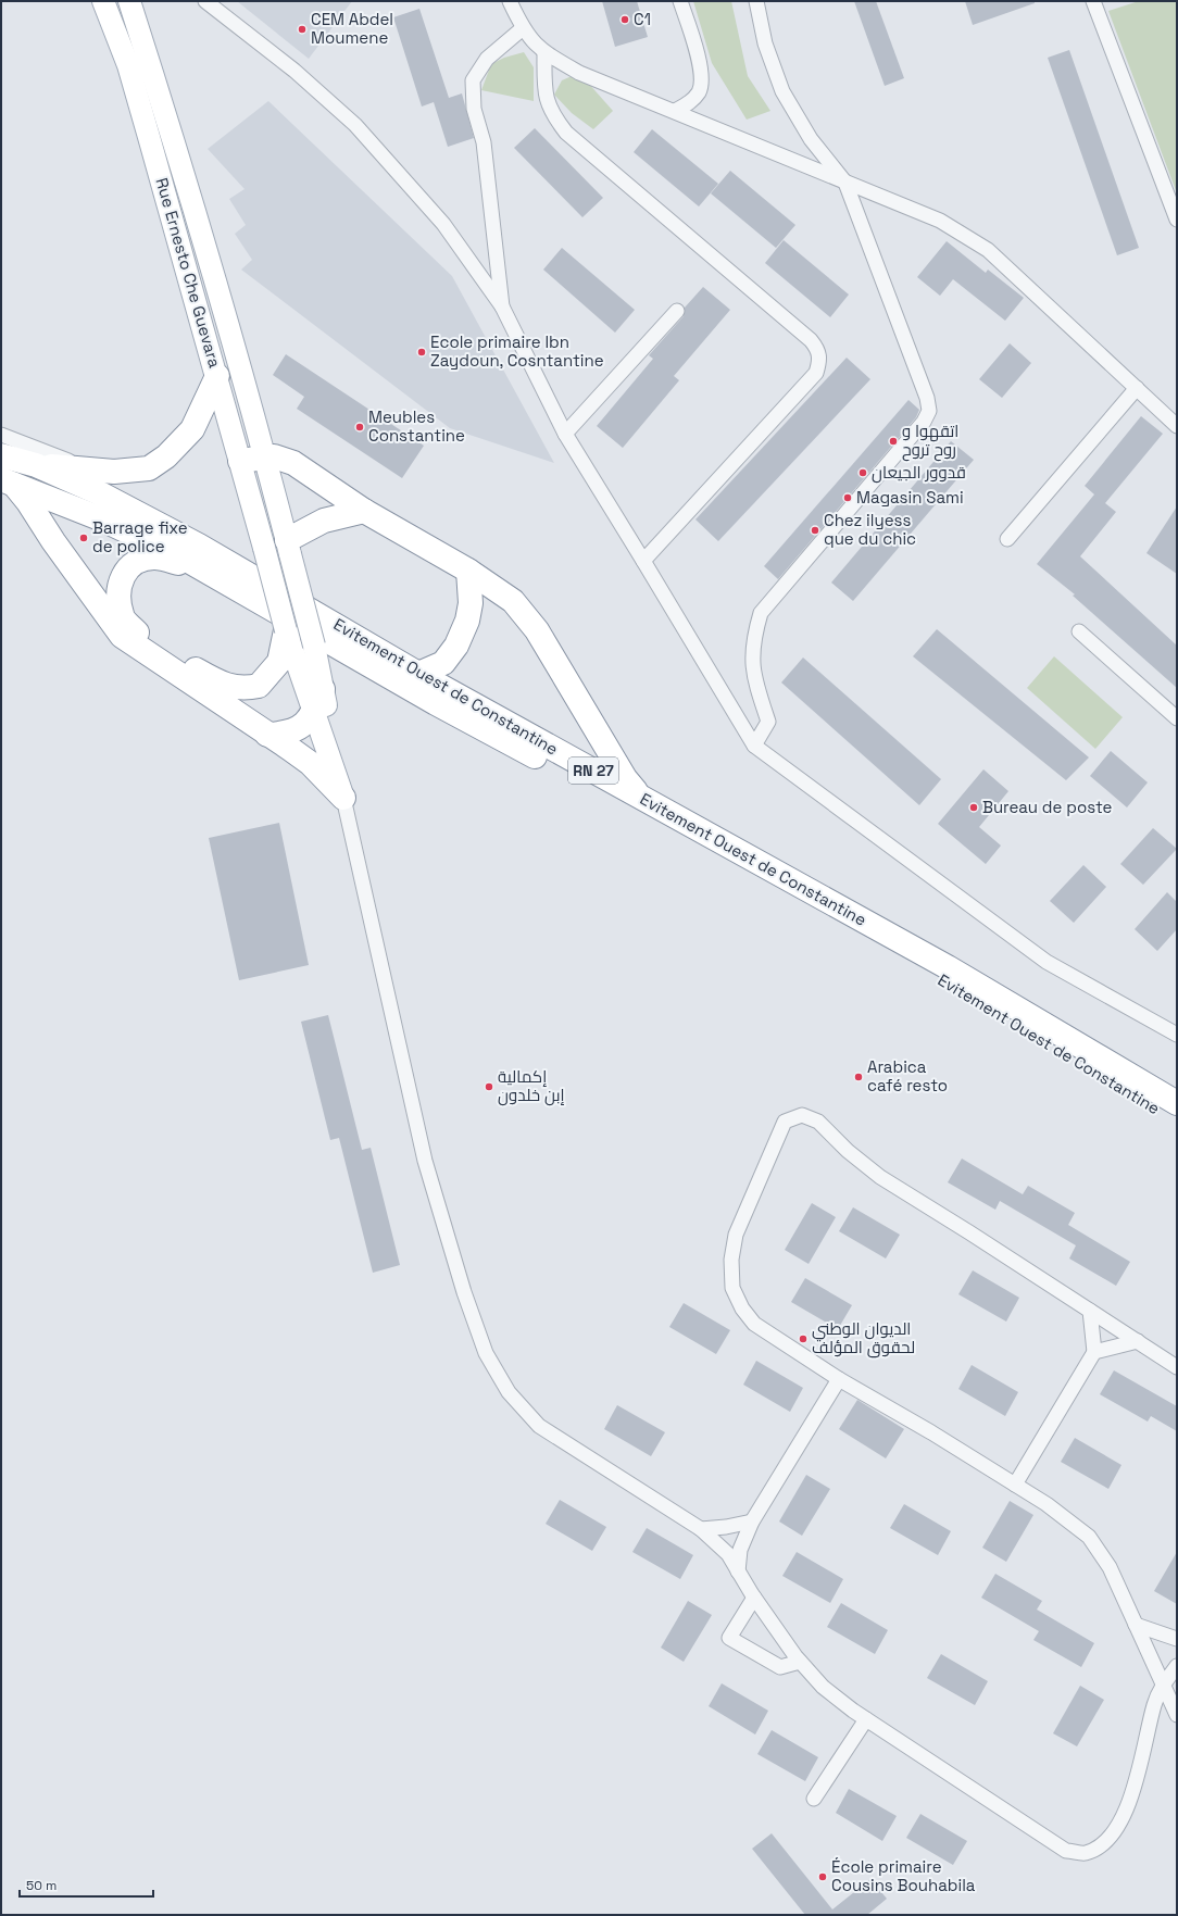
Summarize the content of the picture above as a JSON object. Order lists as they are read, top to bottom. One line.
{"streets":{"highway":["Evitement Ouest de Constantine","RN 27"],"main road":["Rue Ernesto Che Guevara"]},"places":["C1","CEM Abdel Moumene","Ecole primaire Ibn Zaydoun, Cosntantine","Meubles Constantine","اتقهوا و روح تروح","قدوور الجيعان","Magasin Sami","Chez ilyess que du chic","Barrage fixe de police","Bureau de poste","Arabica café resto","إكمالية إبن خلدون","الديوان الوطني لحقوق المؤلف","École primaire Cousins Bouhabila"],"scale_bar":"50 m"}
